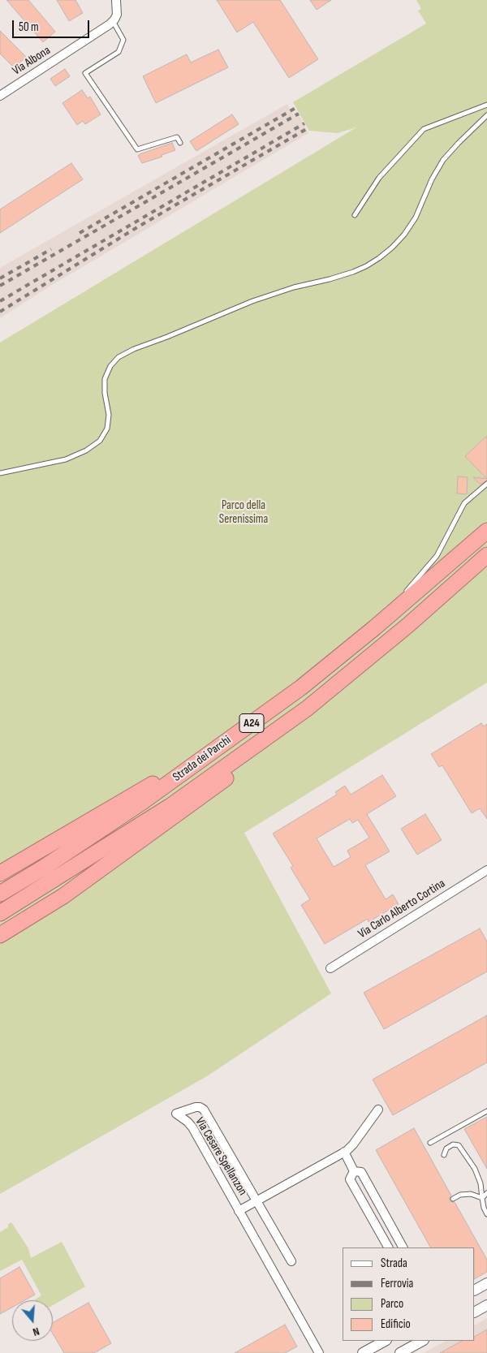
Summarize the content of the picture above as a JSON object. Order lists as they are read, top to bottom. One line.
{"streets":{"highway":["A24","Strada dei Parchi"],"street":["Via Albona","Via Carlo Alberto Cortina","Via Cesare Spellanzon"]},"parks":["Parco della Serenissima"],"legend":["Strada","Ferrovia","Parco","Edificio"],"scale_bar":"50 m","north":"bottom"}
